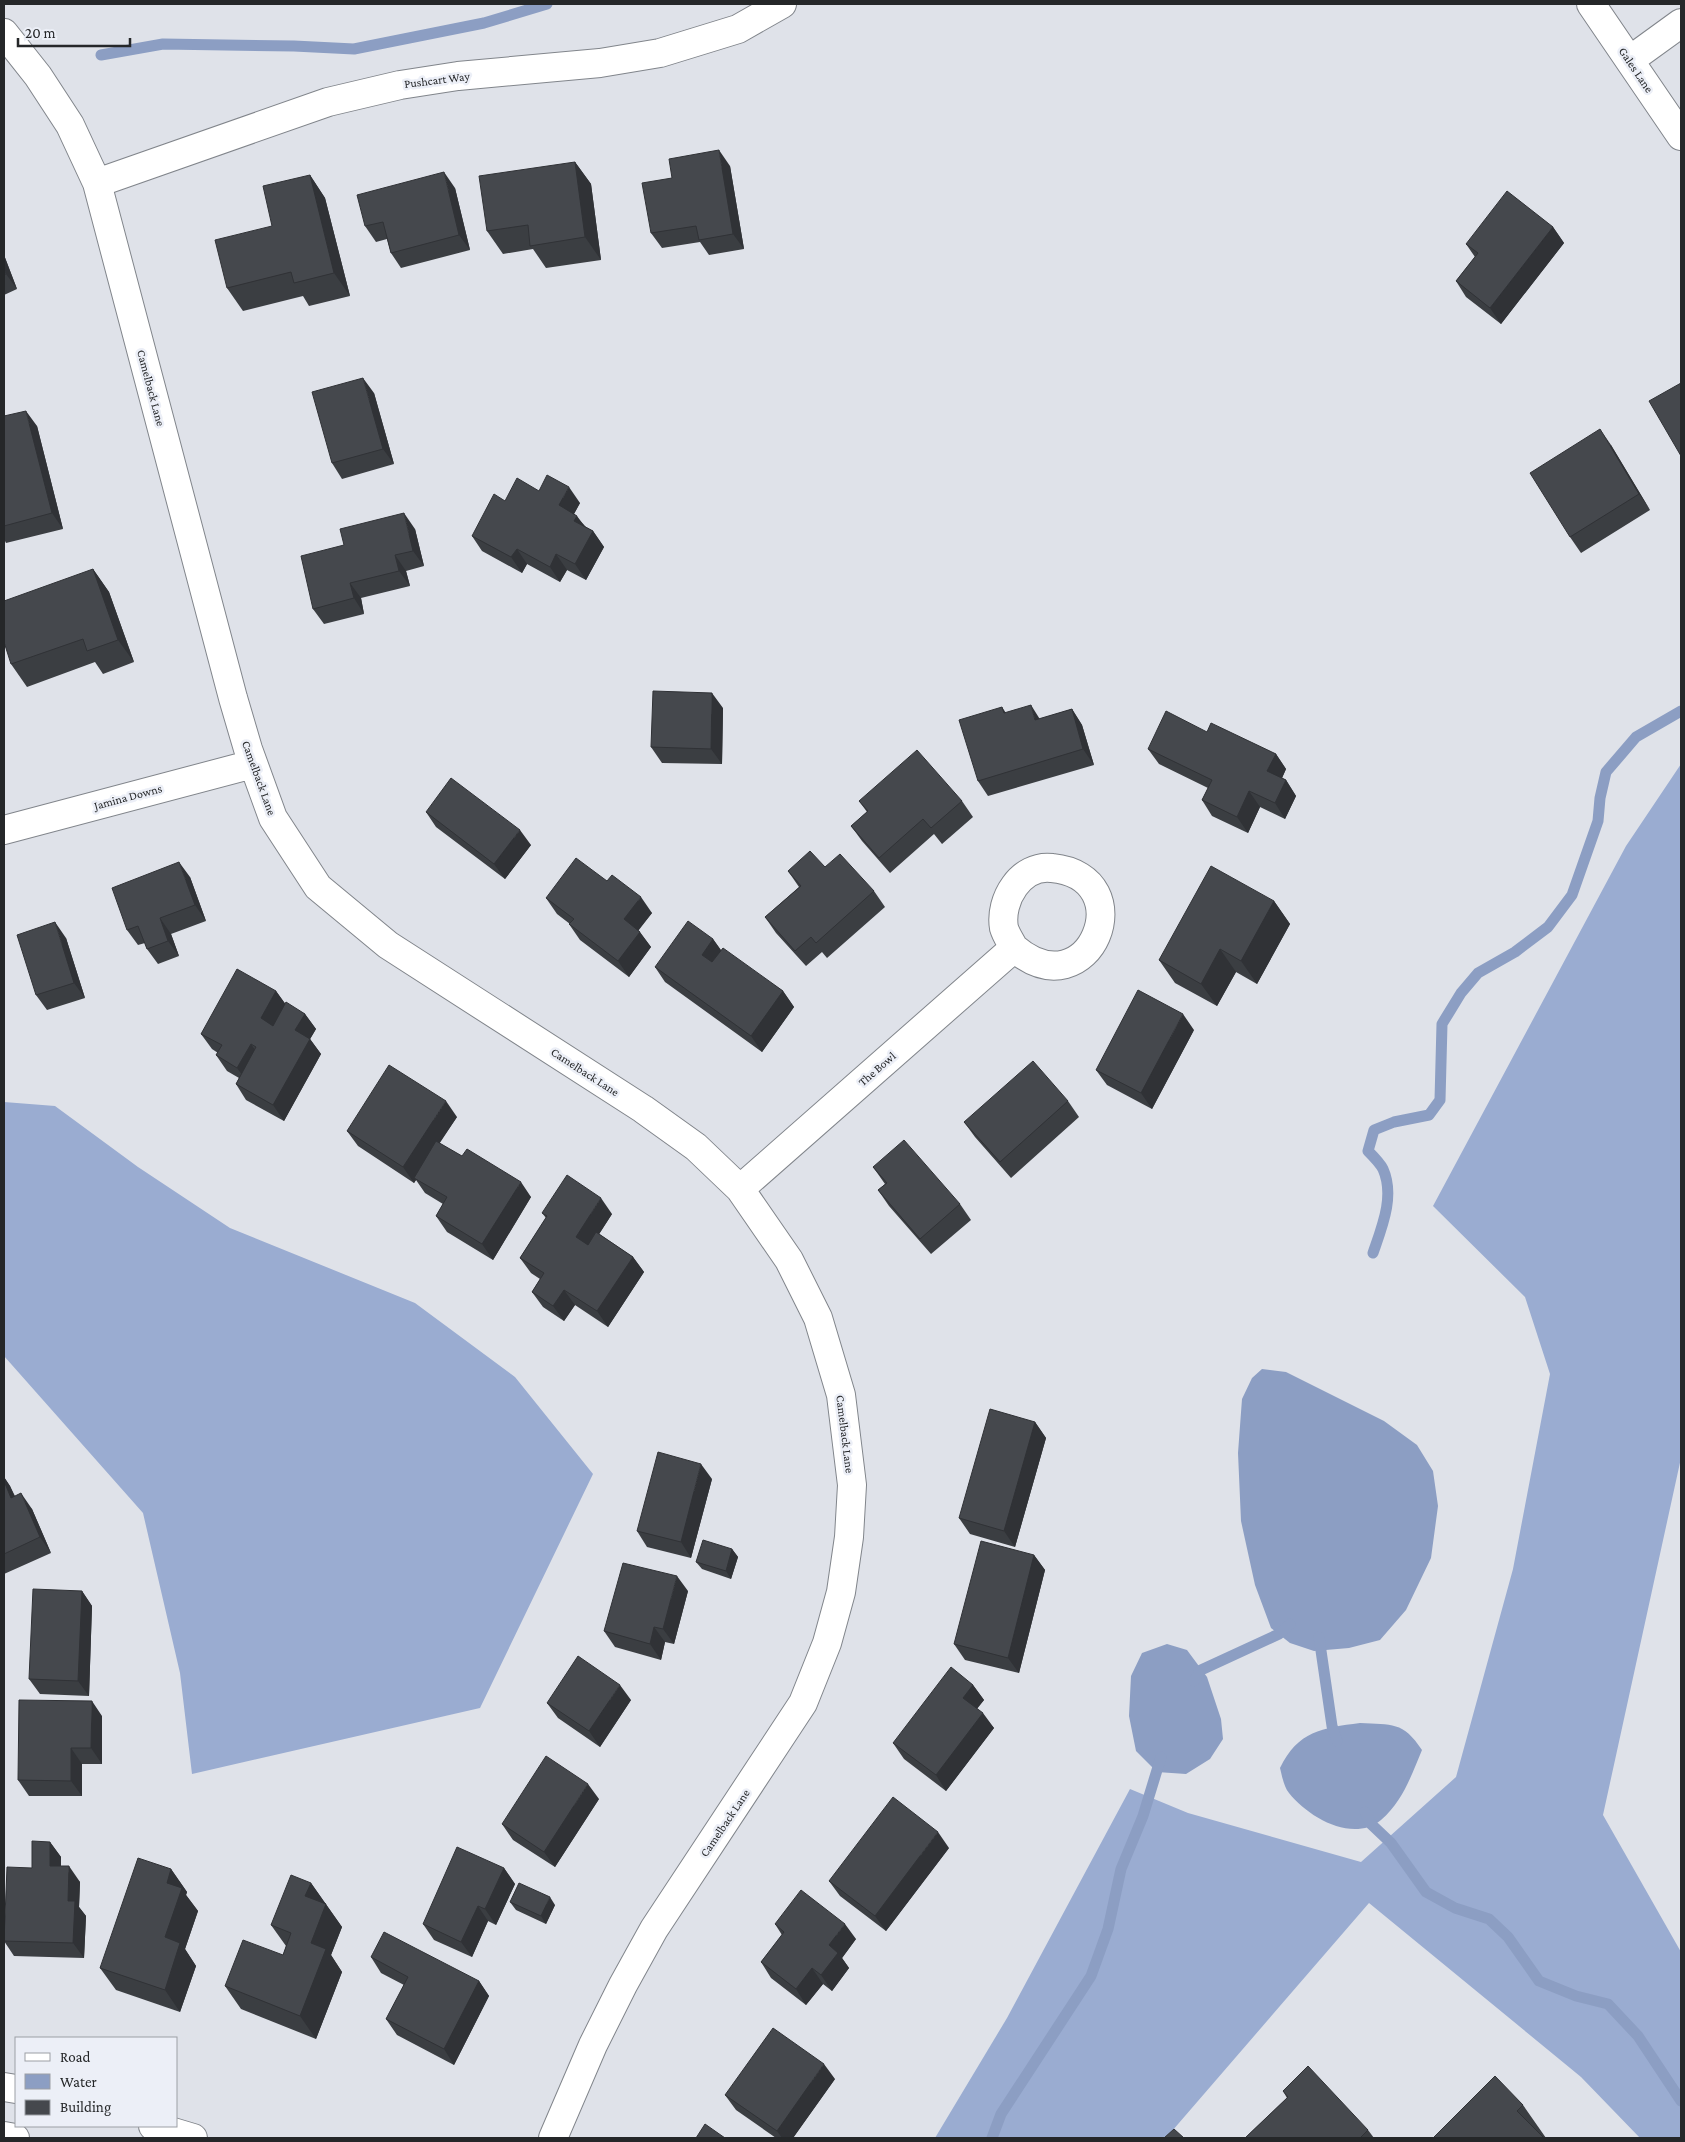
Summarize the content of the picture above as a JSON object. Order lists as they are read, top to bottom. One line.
{"streets":{"street":["Gales Lane","Pushcart Way","Camelback Lane","Jamina Downs","The Bowl"]},"crossings":[["Pushcart Way","Camelback Lane"],["Camelback Lane","Jamina Downs"],["Camelback Lane","The Bowl"]],"legend":["Road","Water","Building"],"scale_bar":"20 m"}
